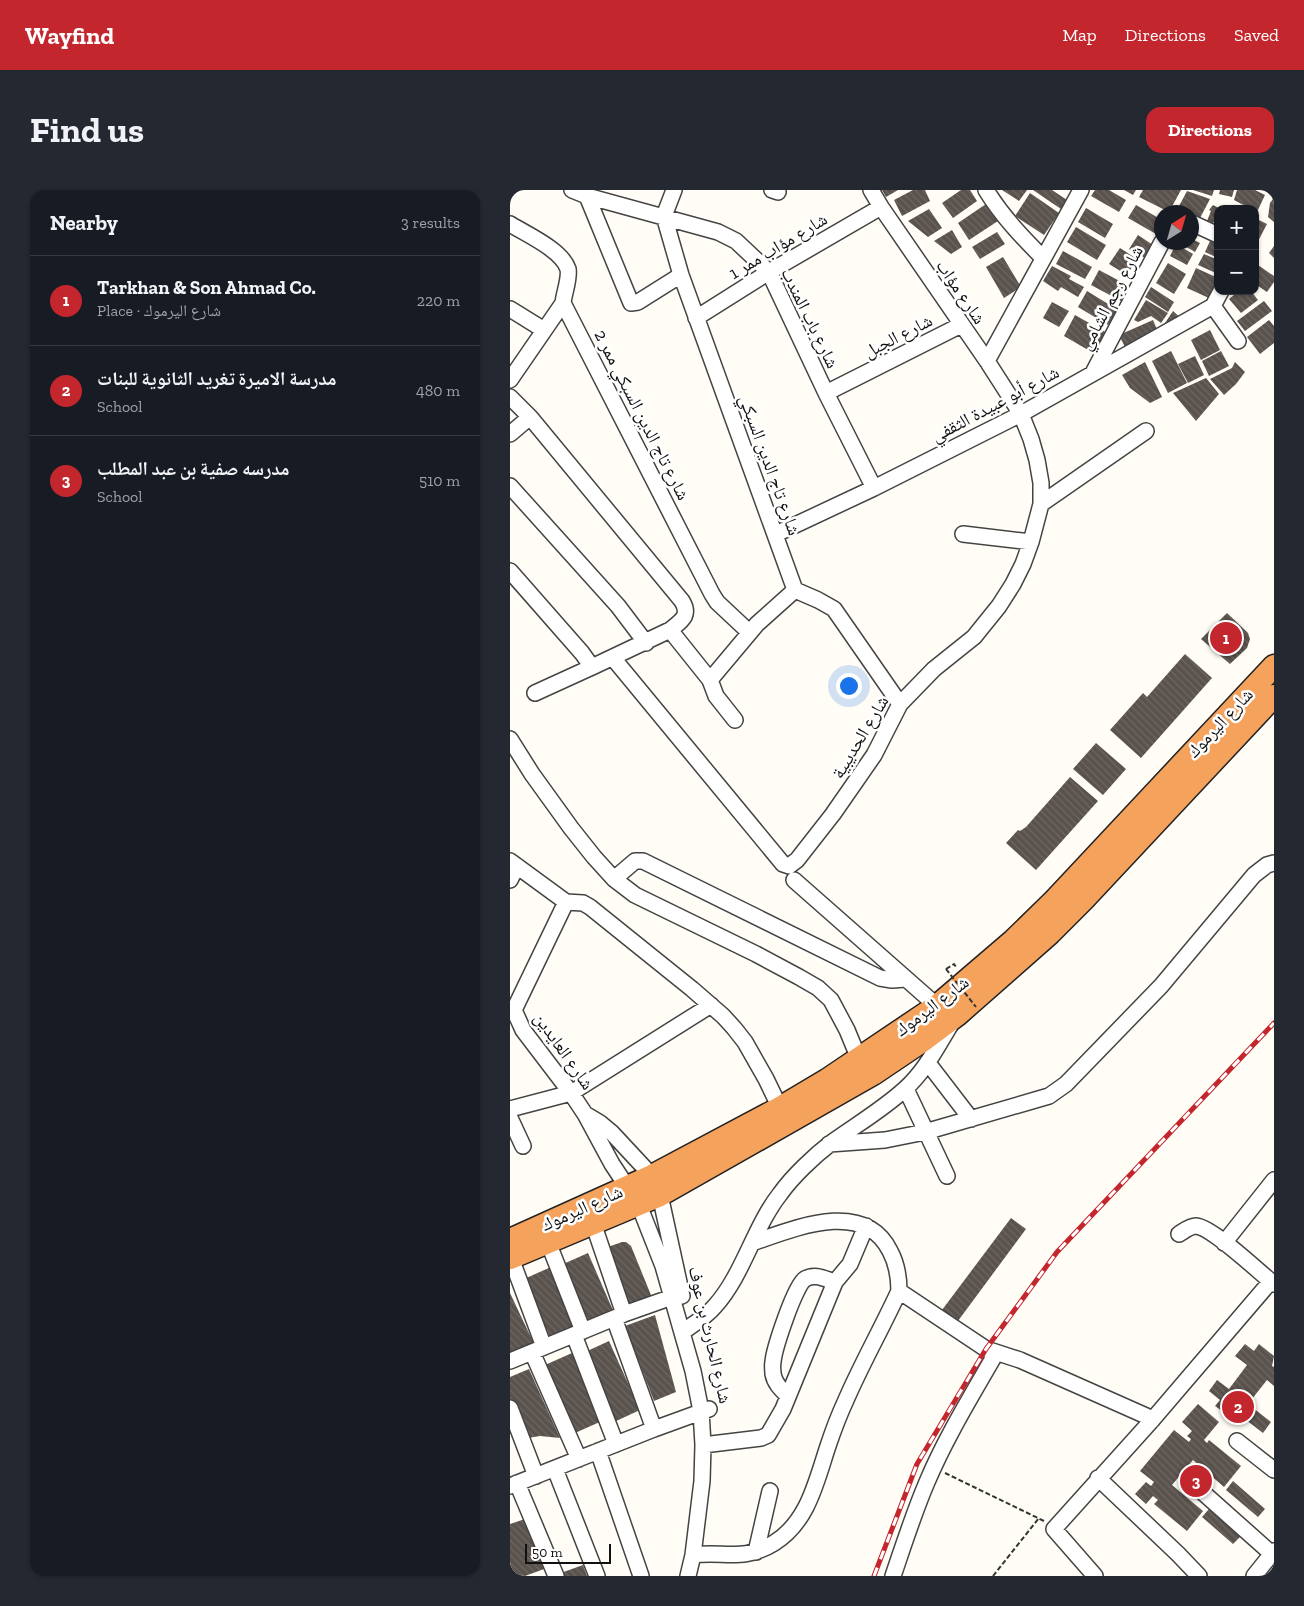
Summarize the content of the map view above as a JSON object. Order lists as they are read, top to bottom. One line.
{"streets":{"highway":["شارع اليرموك"],"street":["شارع مؤاب ممر 1","شارع مؤاب","شارع رجم الشامي","شارع باب المندب","شارع الجبل","شارع أبو عبيدة الثقفي","شارع تاج الدين السبكي ممر 2","شارع تاج الدين السبكي","شارع الحديبية","شارع العايدين","شارع الحارث بن عوف"]},"crossings":[["شارع مؤاب ممر 1","شارع مؤاب"],["شارع مؤاب ممر 1","شارع باب المندب"],["شارع مؤاب ممر 1","شارع تاج الدين السبكي"],["شارع مؤاب","شارع الجبل"],["شارع مؤاب","شارع أبو عبيدة الثقفي"],["شارع مؤاب","شارع الحديبية"],["شارع رجم الشامي","شارع أبو عبيدة الثقفي"],["شارع باب المندب","شارع الجبل"],["شارع باب المندب","شارع أبو عبيدة الثقفي"],["شارع باب المندب","شارع تاج الدين السبكي"],["شارع أبو عبيدة الثقفي","شارع تاج الدين السبكي"],["شارع أبو عبيدة الثقفي","شارع الحديبية"],["شارع اليرموك","شارع العايدين"],["شارع اليرموك","شارع الحارث بن عوف"],["شارع العايدين","شارع الحارث بن عوف"]],"scale_bar":"50 m","north":"top right","page":{"header":"Wayfind","nav":["Map","Directions","Saved"],"buttons":"Directions","title":"Find us","heading":["Nearby","3 results"],"map_buttons":["+","−"],"list":[{"mark":"1","name":"Tarkhan & Son Ahmad Co.","note":"Place · شارع اليرموك","value":"220 m"},{"mark":"2","name":"مدرسة الاميرة تغريد الثانوية للبنات","note":"School","value":"480 m"},{"mark":"3","name":"مدرسه صفية بن عبد المطلب","note":"School","value":"510 m"}],"pins":["1","2","3"],"scale":"50 m"}}
